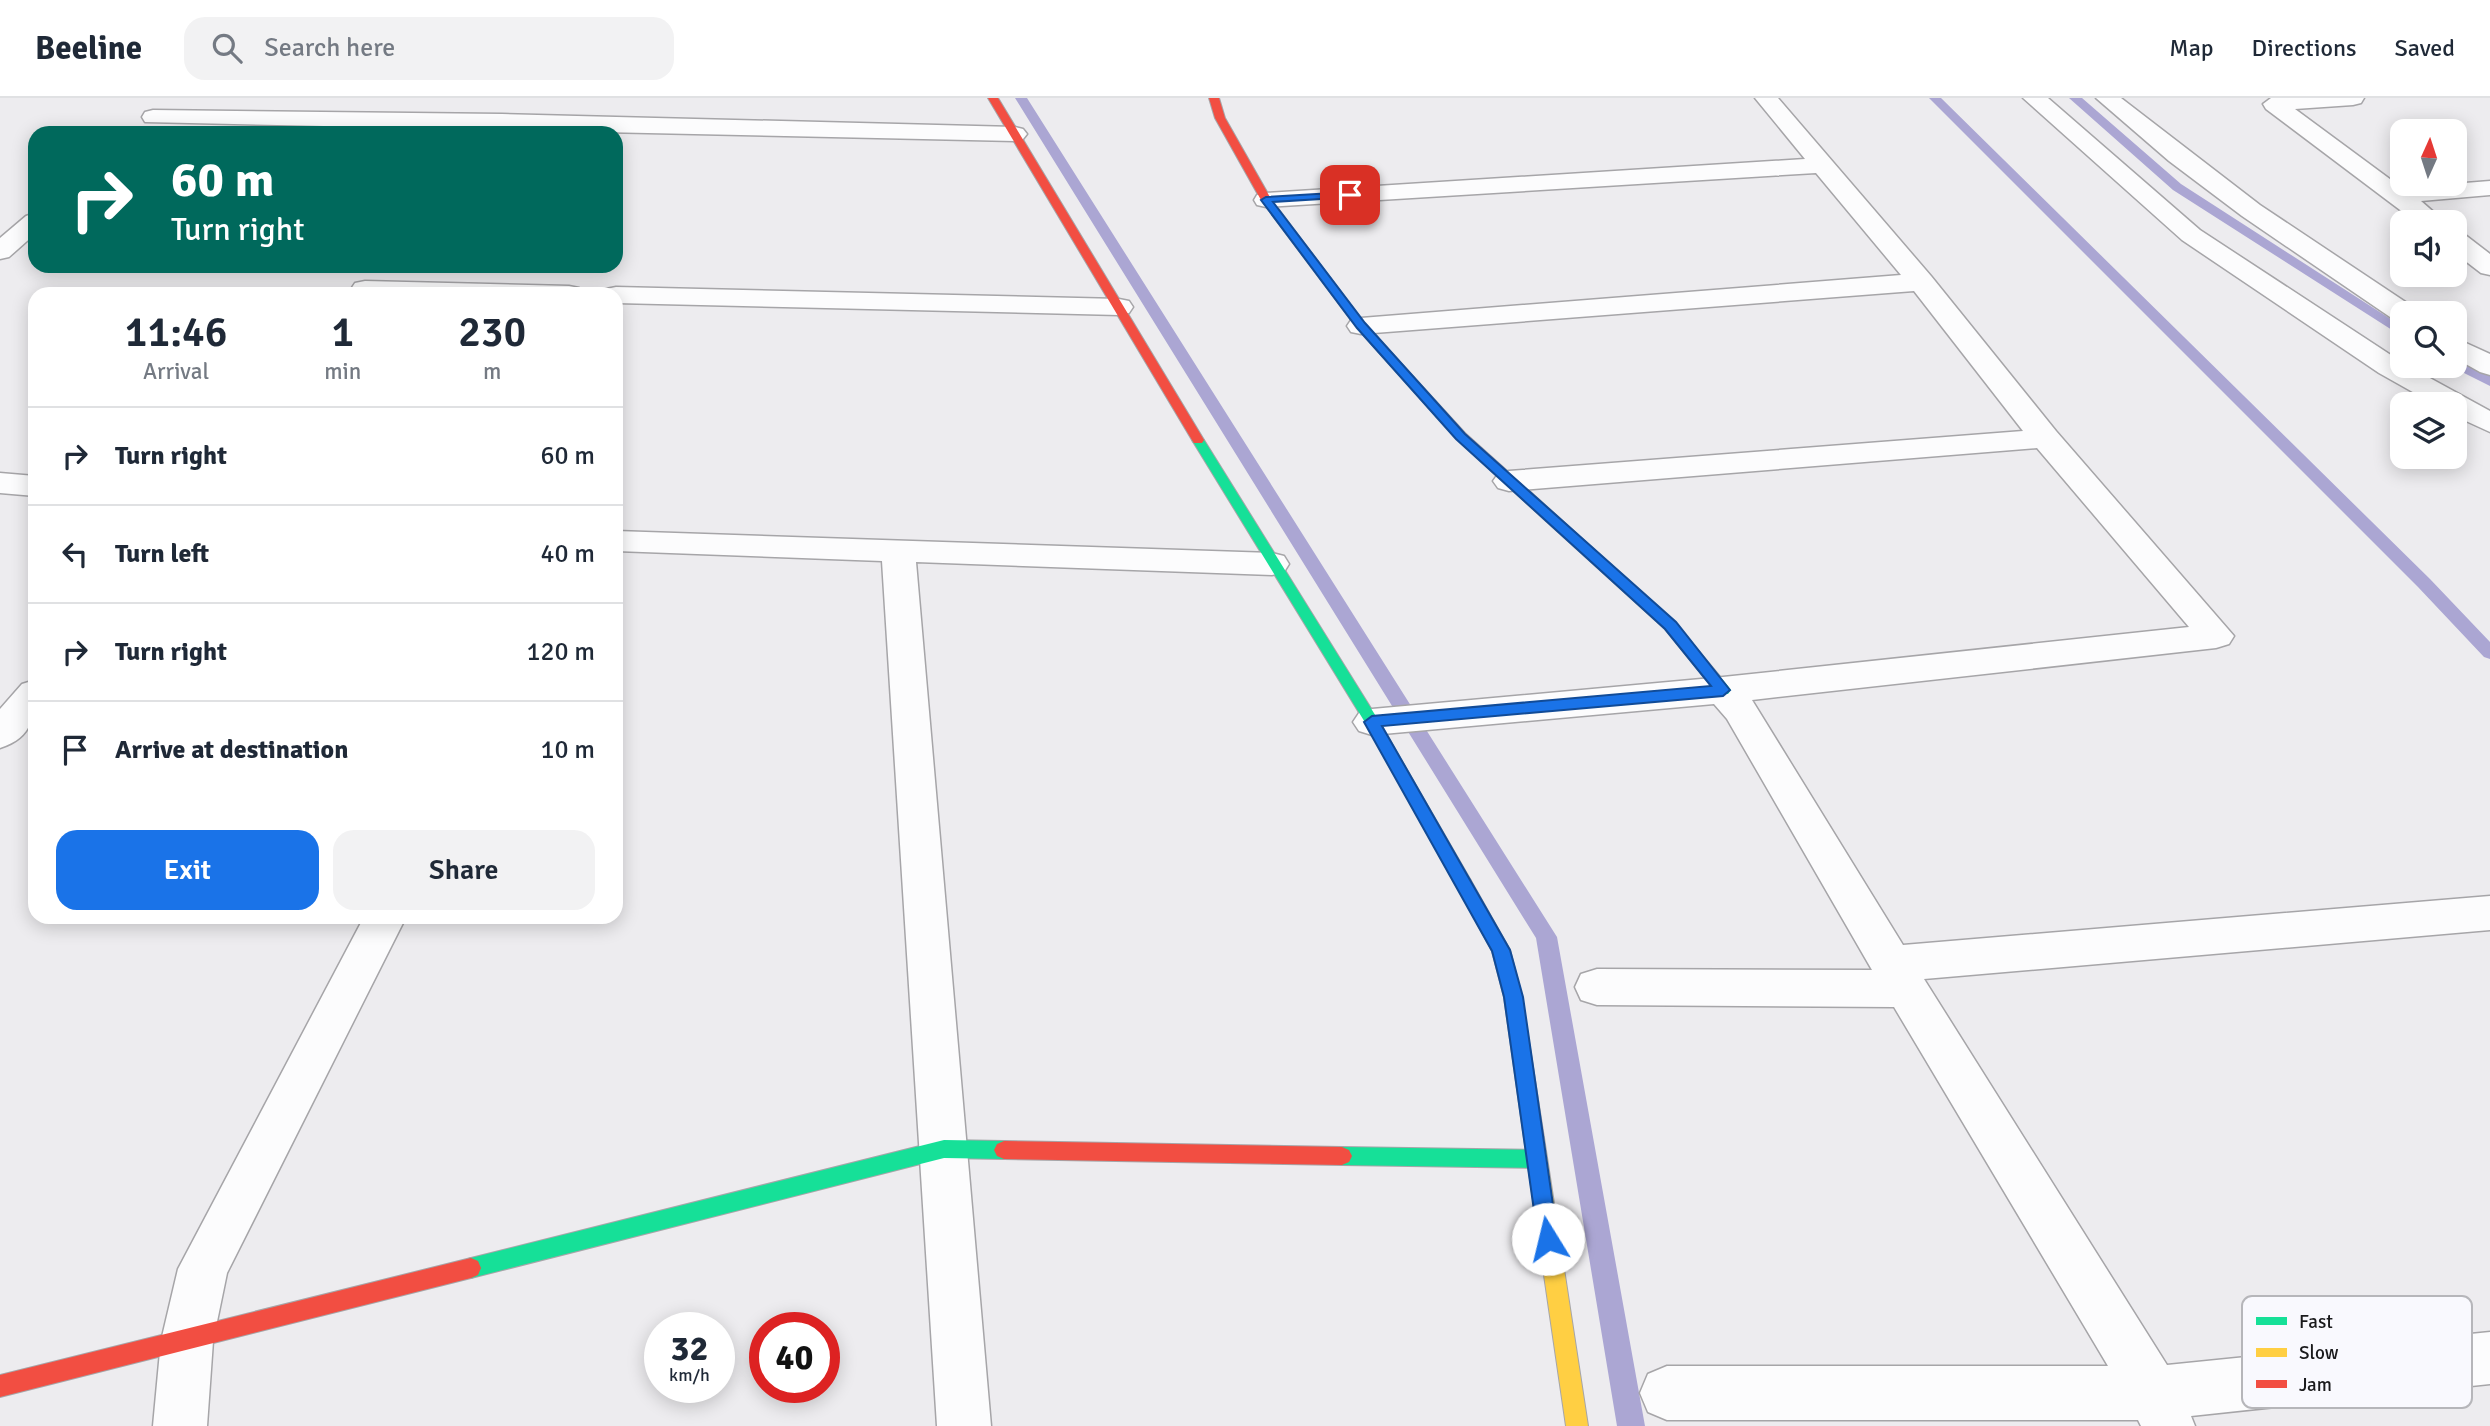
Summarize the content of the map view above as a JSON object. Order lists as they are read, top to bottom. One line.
{"legend":["Fast","Slow","Jam"],"north":"top","page":{"header":"Beeline","search":"Search here","nav":["Map","Directions","Saved"],"turn":["60 m","Turn right"],"eta":["11:46","Arrival","1","min","230","m"],"list":[{"name":"Turn right","value":"60 m"},{"name":"Turn left","value":"40 m"},{"name":"Turn right","value":"120 m"},{"name":"Arrive at destination","value":"10 m"}],"buttons":["Exit","Share"],"speed":"32 km/h","limit":"40"}}
